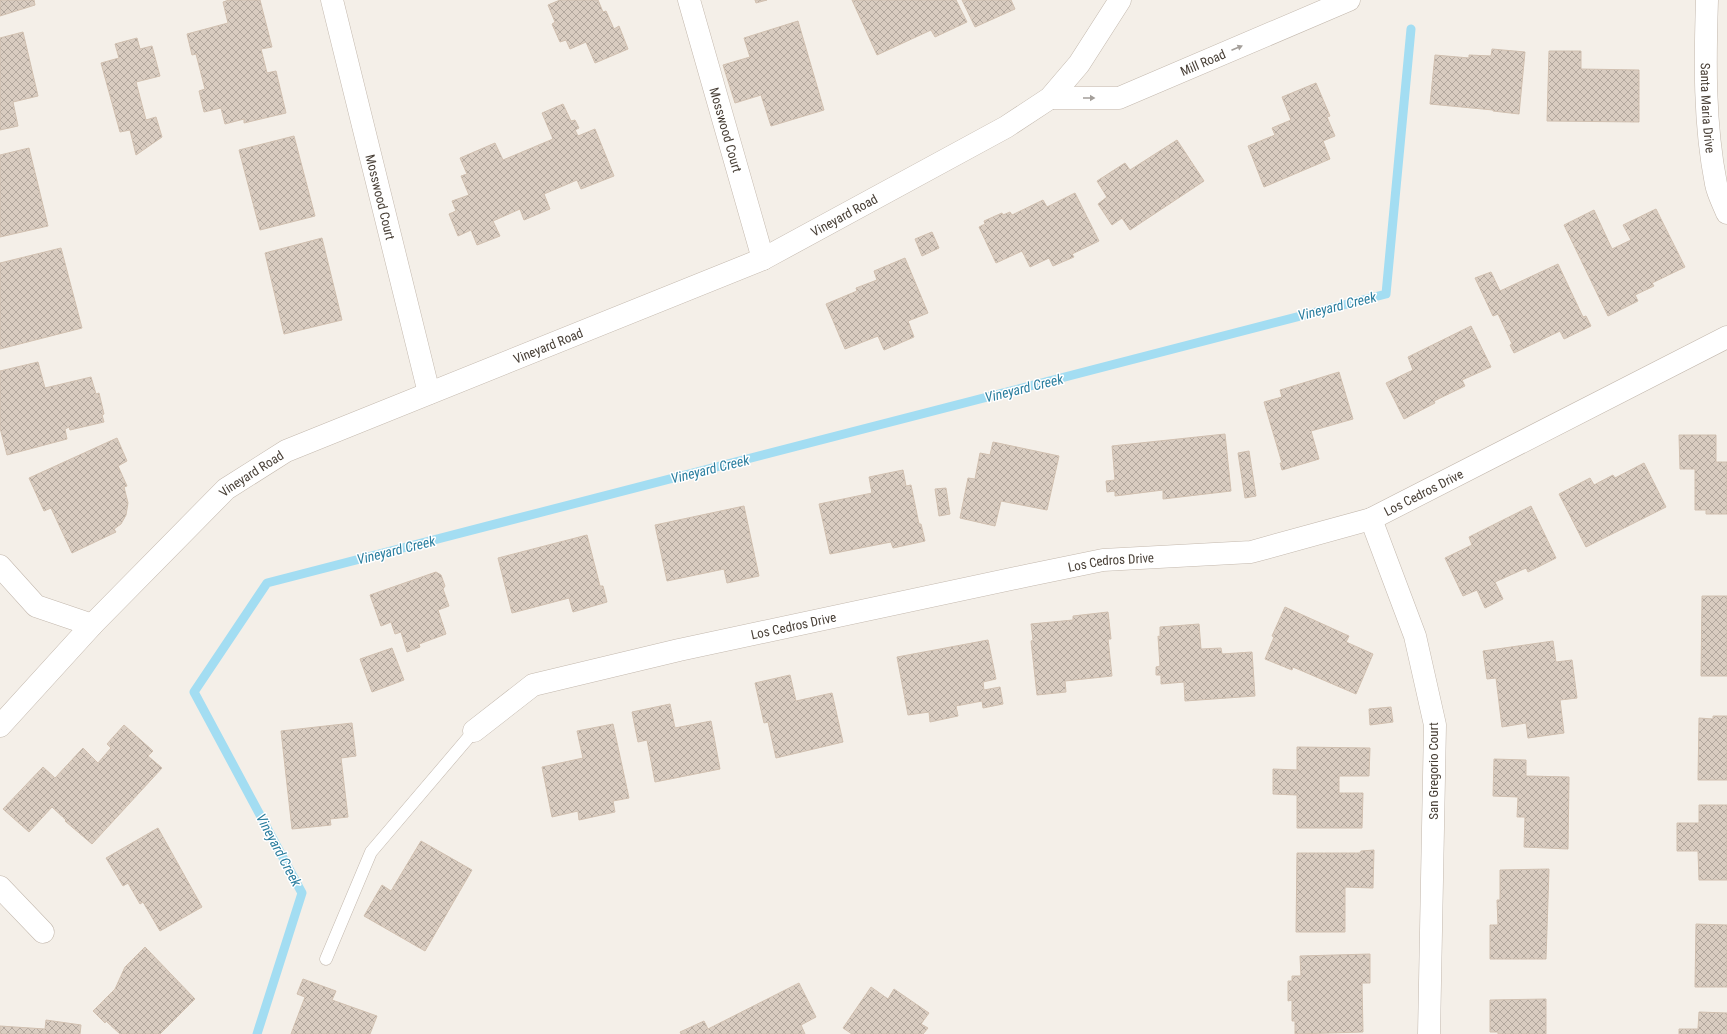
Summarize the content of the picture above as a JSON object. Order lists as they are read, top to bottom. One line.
{"streets":{"street":["Mill Road","Santa Maria Drive","Mosswood Court","Vineyard Road","Los Cedros Drive","San Gregorio Court"]},"crossings":[["Mill Road","Vineyard Road"],["Mosswood Court","Vineyard Road"],["Los Cedros Drive","San Gregorio Court"]],"one_way":["Mill Road"],"water":["Vineyard Creek"]}
